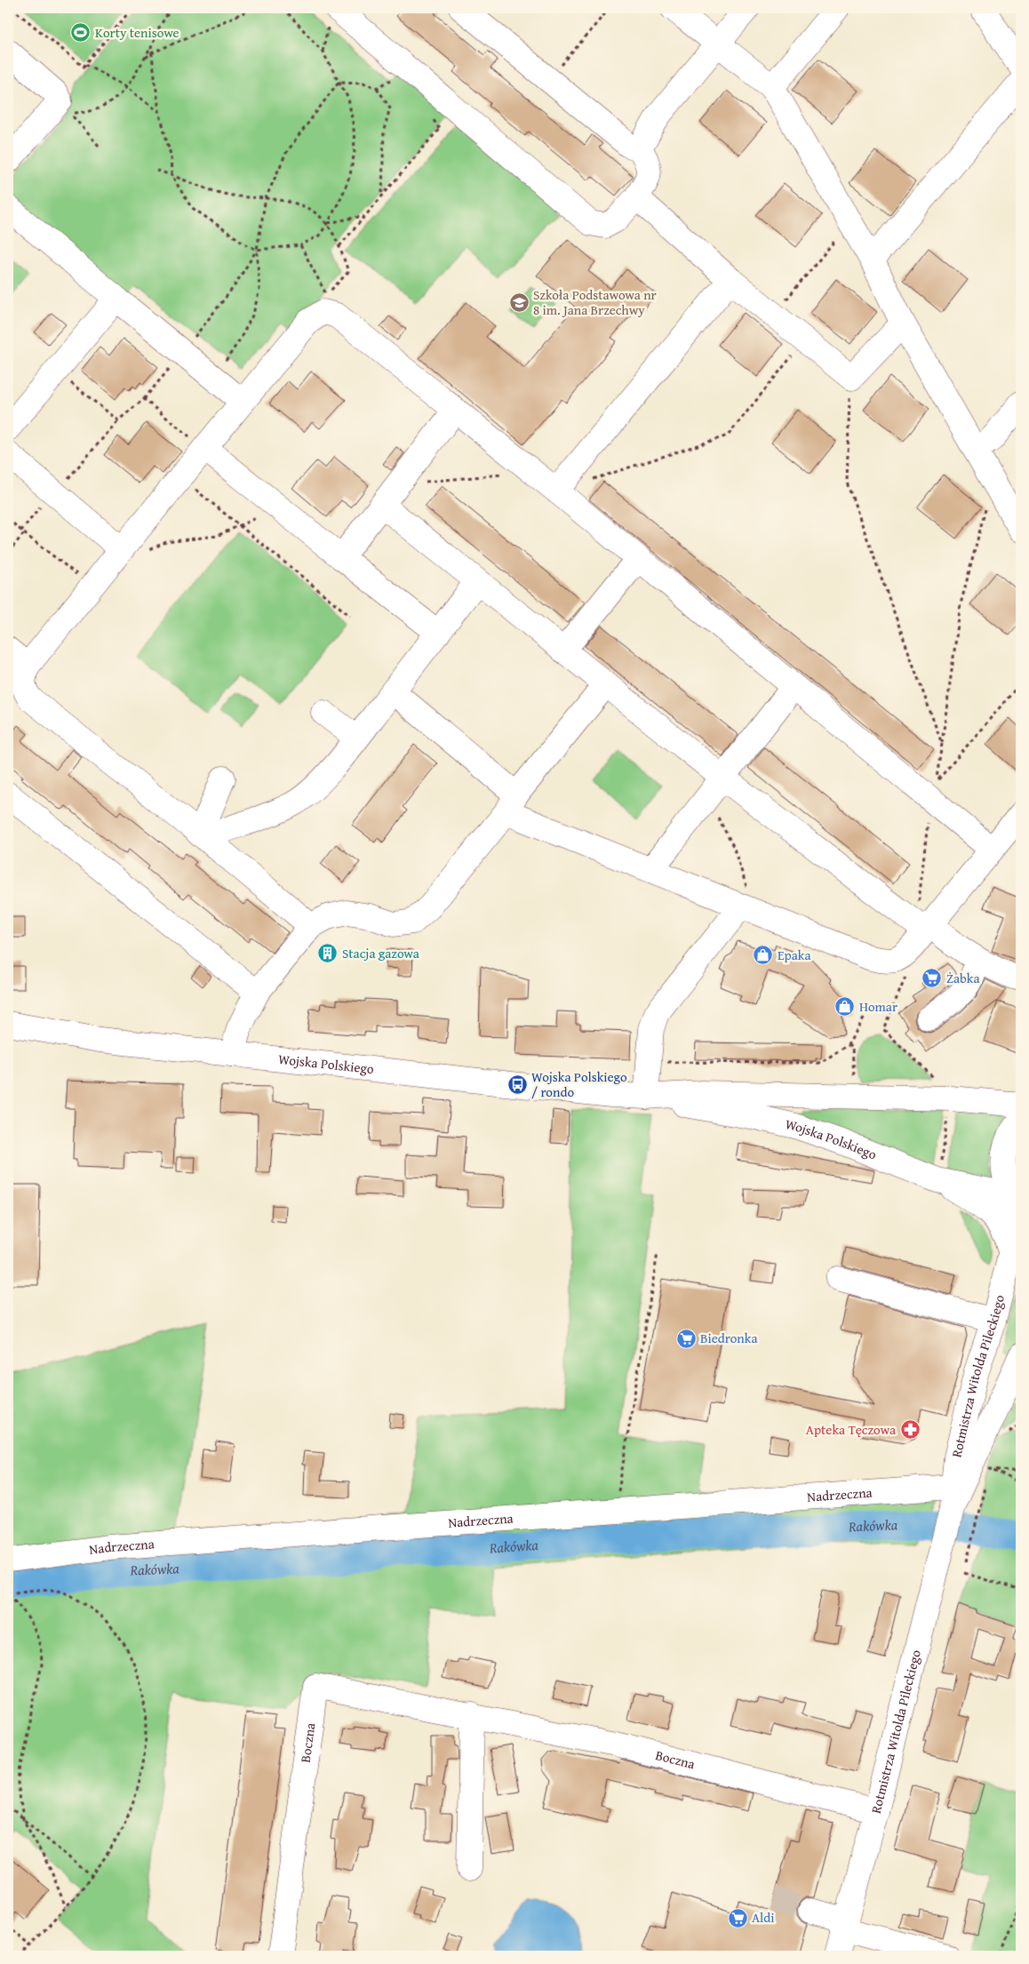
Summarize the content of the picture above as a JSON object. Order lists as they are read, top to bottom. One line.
{"streets":{"street":["Wojska Polskiego","Rotmistrza Witolda Pileckiego","Nadrzeczna","Boczna"]},"crossings":[["Wojska Polskiego","Rotmistrza Witolda Pileckiego"],["Rotmistrza Witolda Pileckiego","Nadrzeczna"],["Rotmistrza Witolda Pileckiego","Boczna"]],"water":["Rakówka"],"places":{"sports":["Korty tenisowe"],"school or university":["Szkoła Podstawowa nr 8 im. Jana Brzechwy"],"building":["Stacja gazowa"],"shop":["Epaka","Homar"],"supermarket":["Żabka","Biedronka","Aldi"],"bus stop":["Wojska Polskiego / rondo"],"pharmacy":["Apteka Tęczowa"]}}
